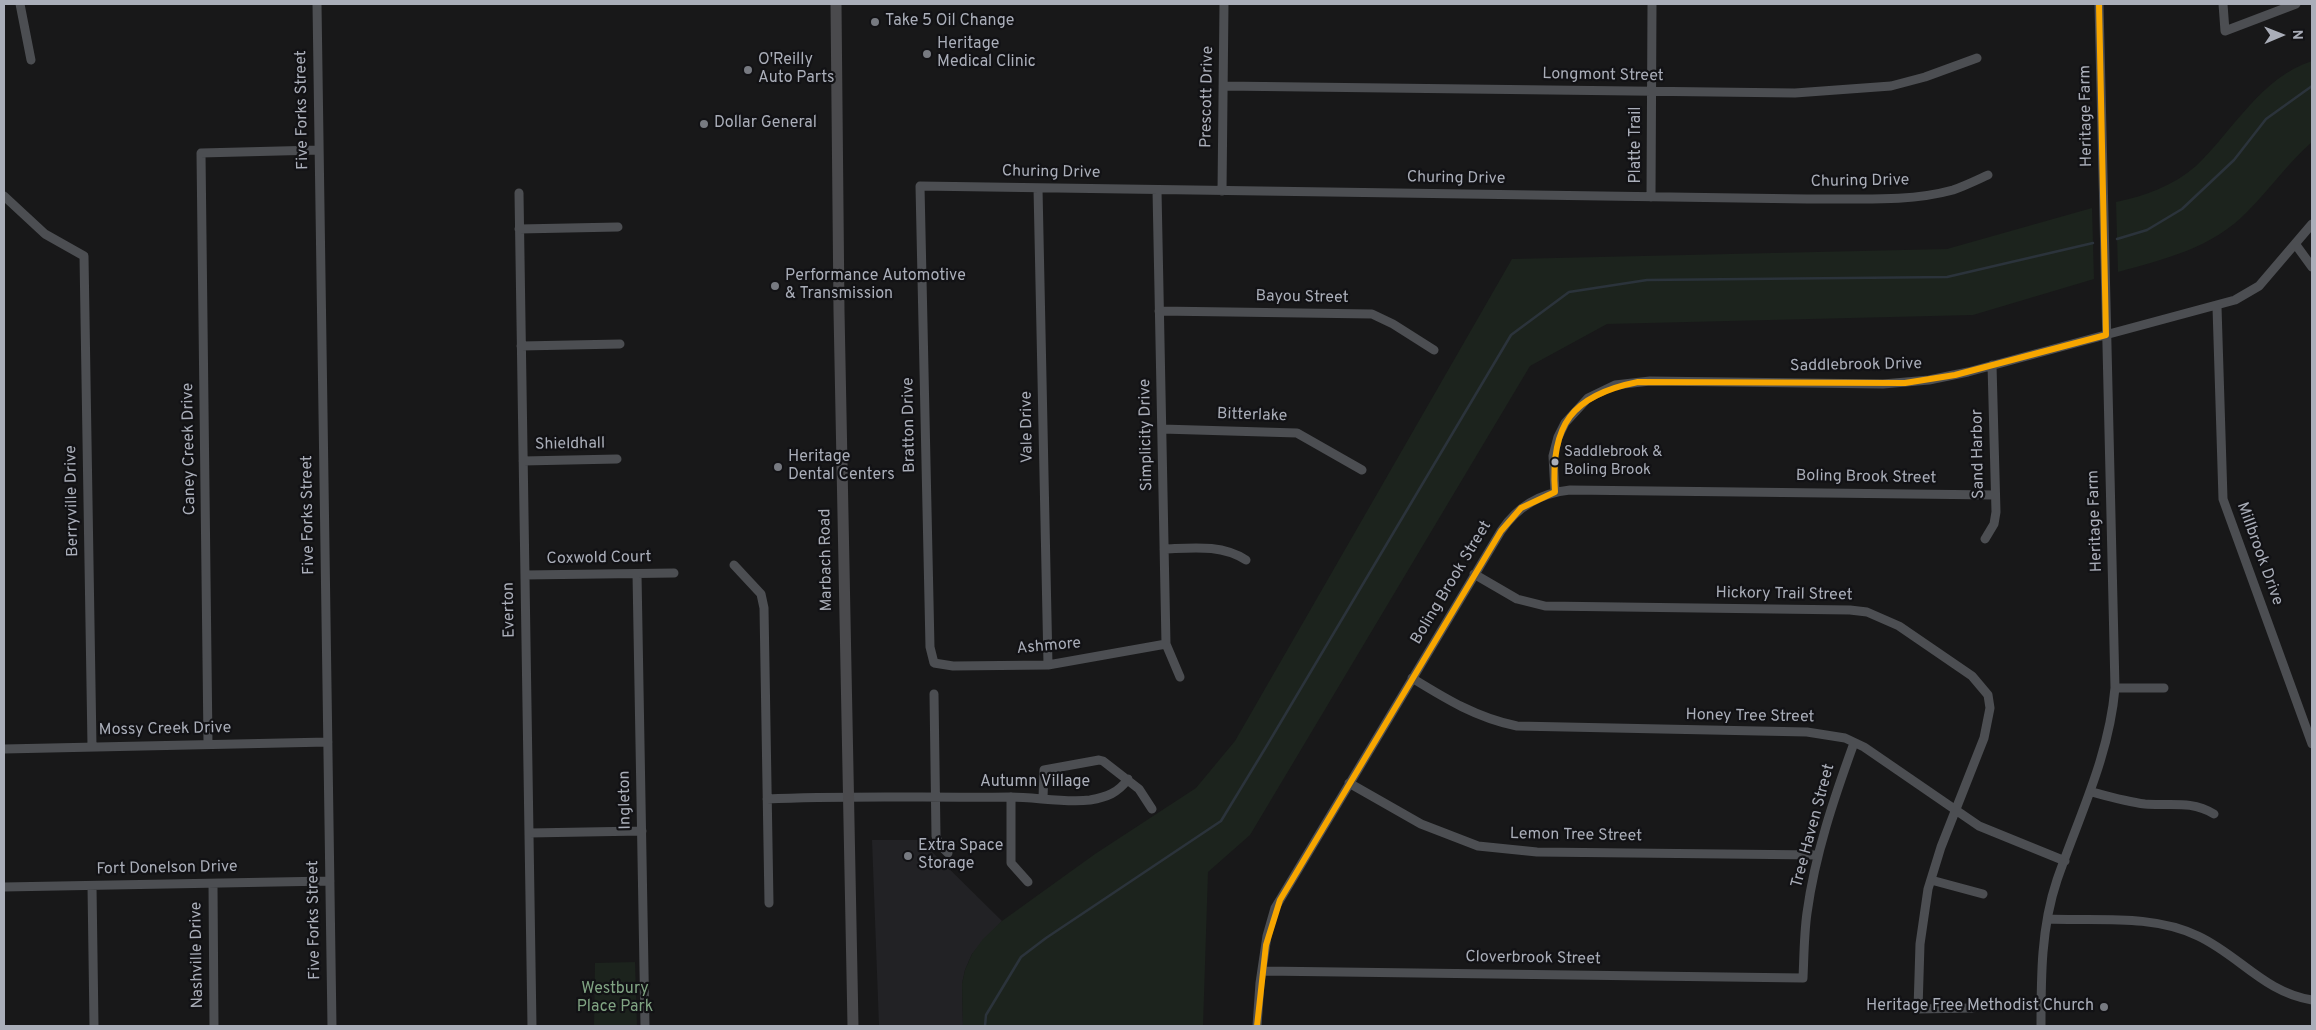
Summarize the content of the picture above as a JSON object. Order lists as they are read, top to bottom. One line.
{"streets":{"main road":["Marbach Road"],"street":["Longmont Street","Prescott Drive","Five Forks Street","Heritage Farm","Platte Trail","Churing Drive","Bayou Street","Saddlebrook Drive","Bitterlake","Bratton Drive","Vale Drive","Simplicity Drive","Shieldhall","Caney Creek Drive","Sand Harbor","Boling Brook Street","Berryville Drive","Millbrook Drive","Coxwold Court","Hickory Trail Street","Everton","Ashmore","Honey Tree Street","Mossy Creek Drive","Autumn Village","Ingleton","Tree Haven Street","Lemon Tree Street","Fort Donelson Drive","Nashville Drive","Cloverbrook Street"]},"crossings":[["Longmont Street","Prescott Drive"],["Longmont Street","Platte Trail"],["Prescott Drive","Churing Drive"],["Five Forks Street","Caney Creek Drive"],["Five Forks Street","Mossy Creek Drive"],["Five Forks Street","Fort Donelson Drive"],["Heritage Farm","Saddlebrook Drive"],["Heritage Farm","Honey Tree Street"],["Platte Trail","Churing Drive"],["Churing Drive","Bratton Drive"],["Churing Drive","Vale Drive"],["Churing Drive","Simplicity Drive"],["Bayou Street","Simplicity Drive"],["Saddlebrook Drive","Sand Harbor"],["Saddlebrook Drive","Boling Brook Street"],["Saddlebrook Drive","Millbrook Drive"],["Bitterlake","Simplicity Drive"],["Bratton Drive","Ashmore"],["Vale Drive","Ashmore"],["Simplicity Drive","Ashmore"],["Shieldhall","Everton"],["Caney Creek Drive","Mossy Creek Drive"],["Sand Harbor","Boling Brook Street"],["Boling Brook Street","Hickory Trail Street"],["Boling Brook Street","Honey Tree Street"],["Boling Brook Street","Lemon Tree Street"],["Boling Brook Street","Cloverbrook Street"],["Berryville Drive","Mossy Creek Drive"],["Coxwold Court","Everton"],["Coxwold Court","Ingleton"],["Marbach Road","Autumn Village"],["Hickory Trail Street","Honey Tree Street"],["Honey Tree Street","Tree Haven Street"],["Tree Haven Street","Lemon Tree Street"],["Tree Haven Street","Cloverbrook Street"],["Fort Donelson Drive","Nashville Drive"]],"parks":["Westbury Place Park"],"places":["Take 5 Oil Change","Heritage Medical Clinic","O'Reilly Auto Parts","Dollar General","Performance Automotive & Transmission","Saddlebrook & Boling Brook","Heritage Dental Centers","Extra Space Storage","Heritage Free Methodist Church"],"north":"right"}
